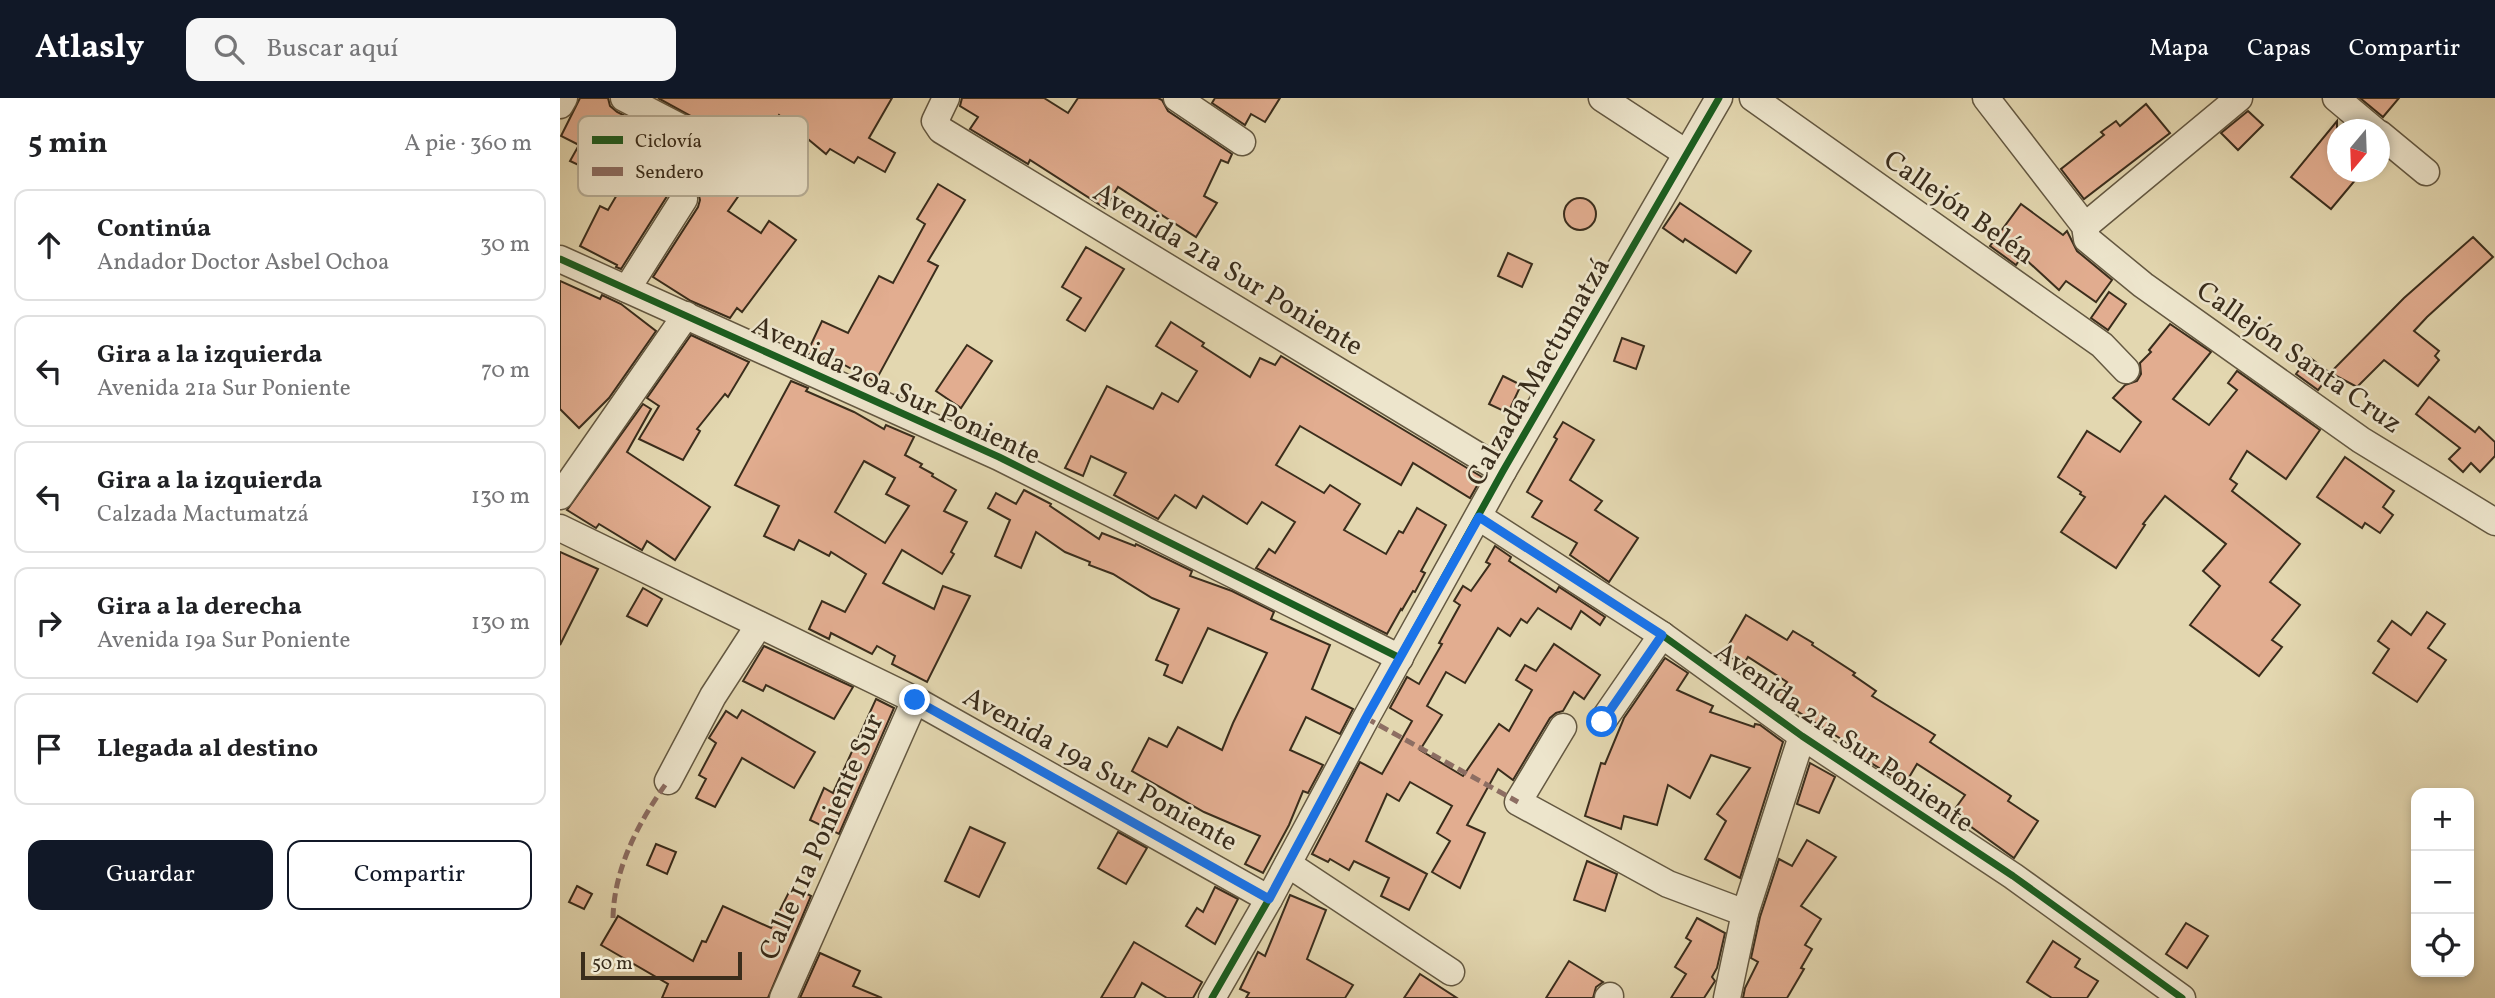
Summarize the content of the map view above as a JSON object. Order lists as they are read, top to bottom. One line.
{"streets":{"street":["Callejón Belén","Avenida 21a Sur Poniente","Callejón Santa Cruz","Calzada Mactumatzá","Avenida 20a Sur Poniente","Avenida 19a Sur Poniente","Calle 11a Poniente Sur"]},"crossings":[["Avenida 21a Sur Poniente","Calzada Mactumatzá"],["Calzada Mactumatzá","Avenida 20a Sur Poniente"],["Calzada Mactumatzá","Avenida 19a Sur Poniente"],["Avenida 19a Sur Poniente","Calle 11a Poniente Sur"]],"legend":["Ciclovía","Sendero"],"scale_bar":"50 m","north":"bottom","page":{"header":"Atlasly","search":"Buscar aquí","nav":["Mapa","Capas","Compartir"],"heading":["5 min","A pie · 360 m"],"list":[["Continúa","Andador Doctor Asbel Ochoa","30 m"],["Gira a la izquierda","Avenida 21a Sur Poniente","70 m"],["Gira a la izquierda","Calzada Mactumatzá","130 m"],["Gira a la derecha","Avenida 19a Sur Poniente","130 m"],"Llegada al destino"],"map_buttons":["+","−"],"buttons":["Guardar","Compartir"],"scale":"50 m"}}
